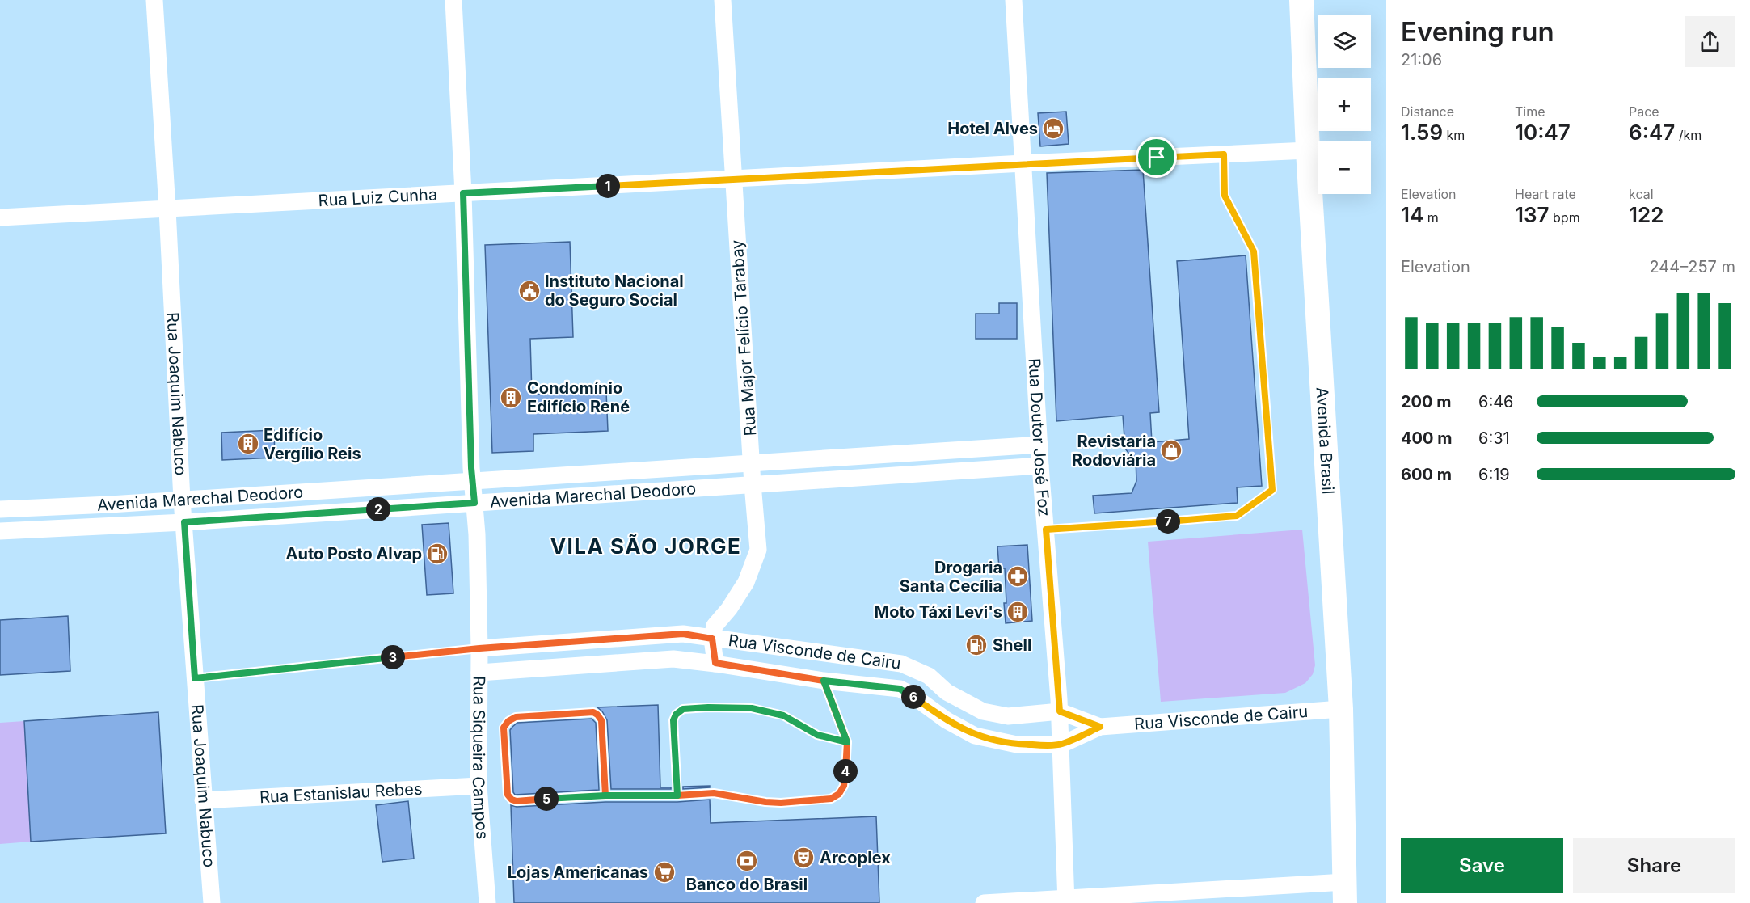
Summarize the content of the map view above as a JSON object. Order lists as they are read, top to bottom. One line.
{"streets":{"main road":["Avenida Brasil"],"street":["Rua Luiz Cunha","Rua Major Felício Tarabay","Rua Joaquim Nabuco","Rua Doutor José Foz","Avenida Marechal Deodoro","Rua Visconde de Cairu","Rua Siqueira Campos","Rua Estanislau Rebes"]},"crossings":[["Rua Luiz Cunha","Rua Major Felício Tarabay"],["Rua Luiz Cunha","Rua Joaquim Nabuco"],["Rua Luiz Cunha","Rua Doutor José Foz"],["Rua Luiz Cunha","Avenida Brasil"],["Rua Luiz Cunha","Rua Siqueira Campos"],["Rua Major Felício Tarabay","Avenida Marechal Deodoro"],["Rua Major Felício Tarabay","Rua Visconde de Cairu"],["Rua Joaquim Nabuco","Avenida Marechal Deodoro"],["Rua Joaquim Nabuco","Rua Visconde de Cairu"],["Rua Joaquim Nabuco","Rua Estanislau Rebes"],["Rua Doutor José Foz","Avenida Marechal Deodoro"],["Rua Doutor José Foz","Rua Visconde de Cairu"],["Avenida Brasil","Rua Visconde de Cairu"],["Avenida Marechal Deodoro","Rua Siqueira Campos"],["Rua Visconde de Cairu","Rua Siqueira Campos"],["Rua Siqueira Campos","Rua Estanislau Rebes"]],"districts":["VILA SÃO JORGE"],"places":{"hotel":["Hotel Alves"],"public building":["Instituto Nacional do Seguro Social"],"building":["Condomínio Edifício René","Edifício Vergílio Reis","Moto Táxi Levi's"],"shop":["Revistaria Rodoviária"],"fuel station":["Auto Posto Alvap","Shell"],"pharmacy":["Drogaria Santa Cecília"],"theatre":["Arcoplex"],"bank":["Banco do Brasil"],"supermarket":["Lojas Americanas"]},"page":{"heading":["Evening run","21:06"],"map_buttons":["+","−"],"stats":[["Distance","1.59 km"],["Time","10:47"],["Pace","6:47 /km"],["Elevation","14 m"],["Heart rate","137 bpm"],["kcal","122"]],"pins":["1","2","7","3","6","4","5"],"chart":["Elevation","244–257 m"],"list":[{"name":"200 m","note":"6:46"},{"name":"400 m","note":"6:31"},{"name":"600 m","note":"6:19"}],"buttons":["Save","Share"]}}
